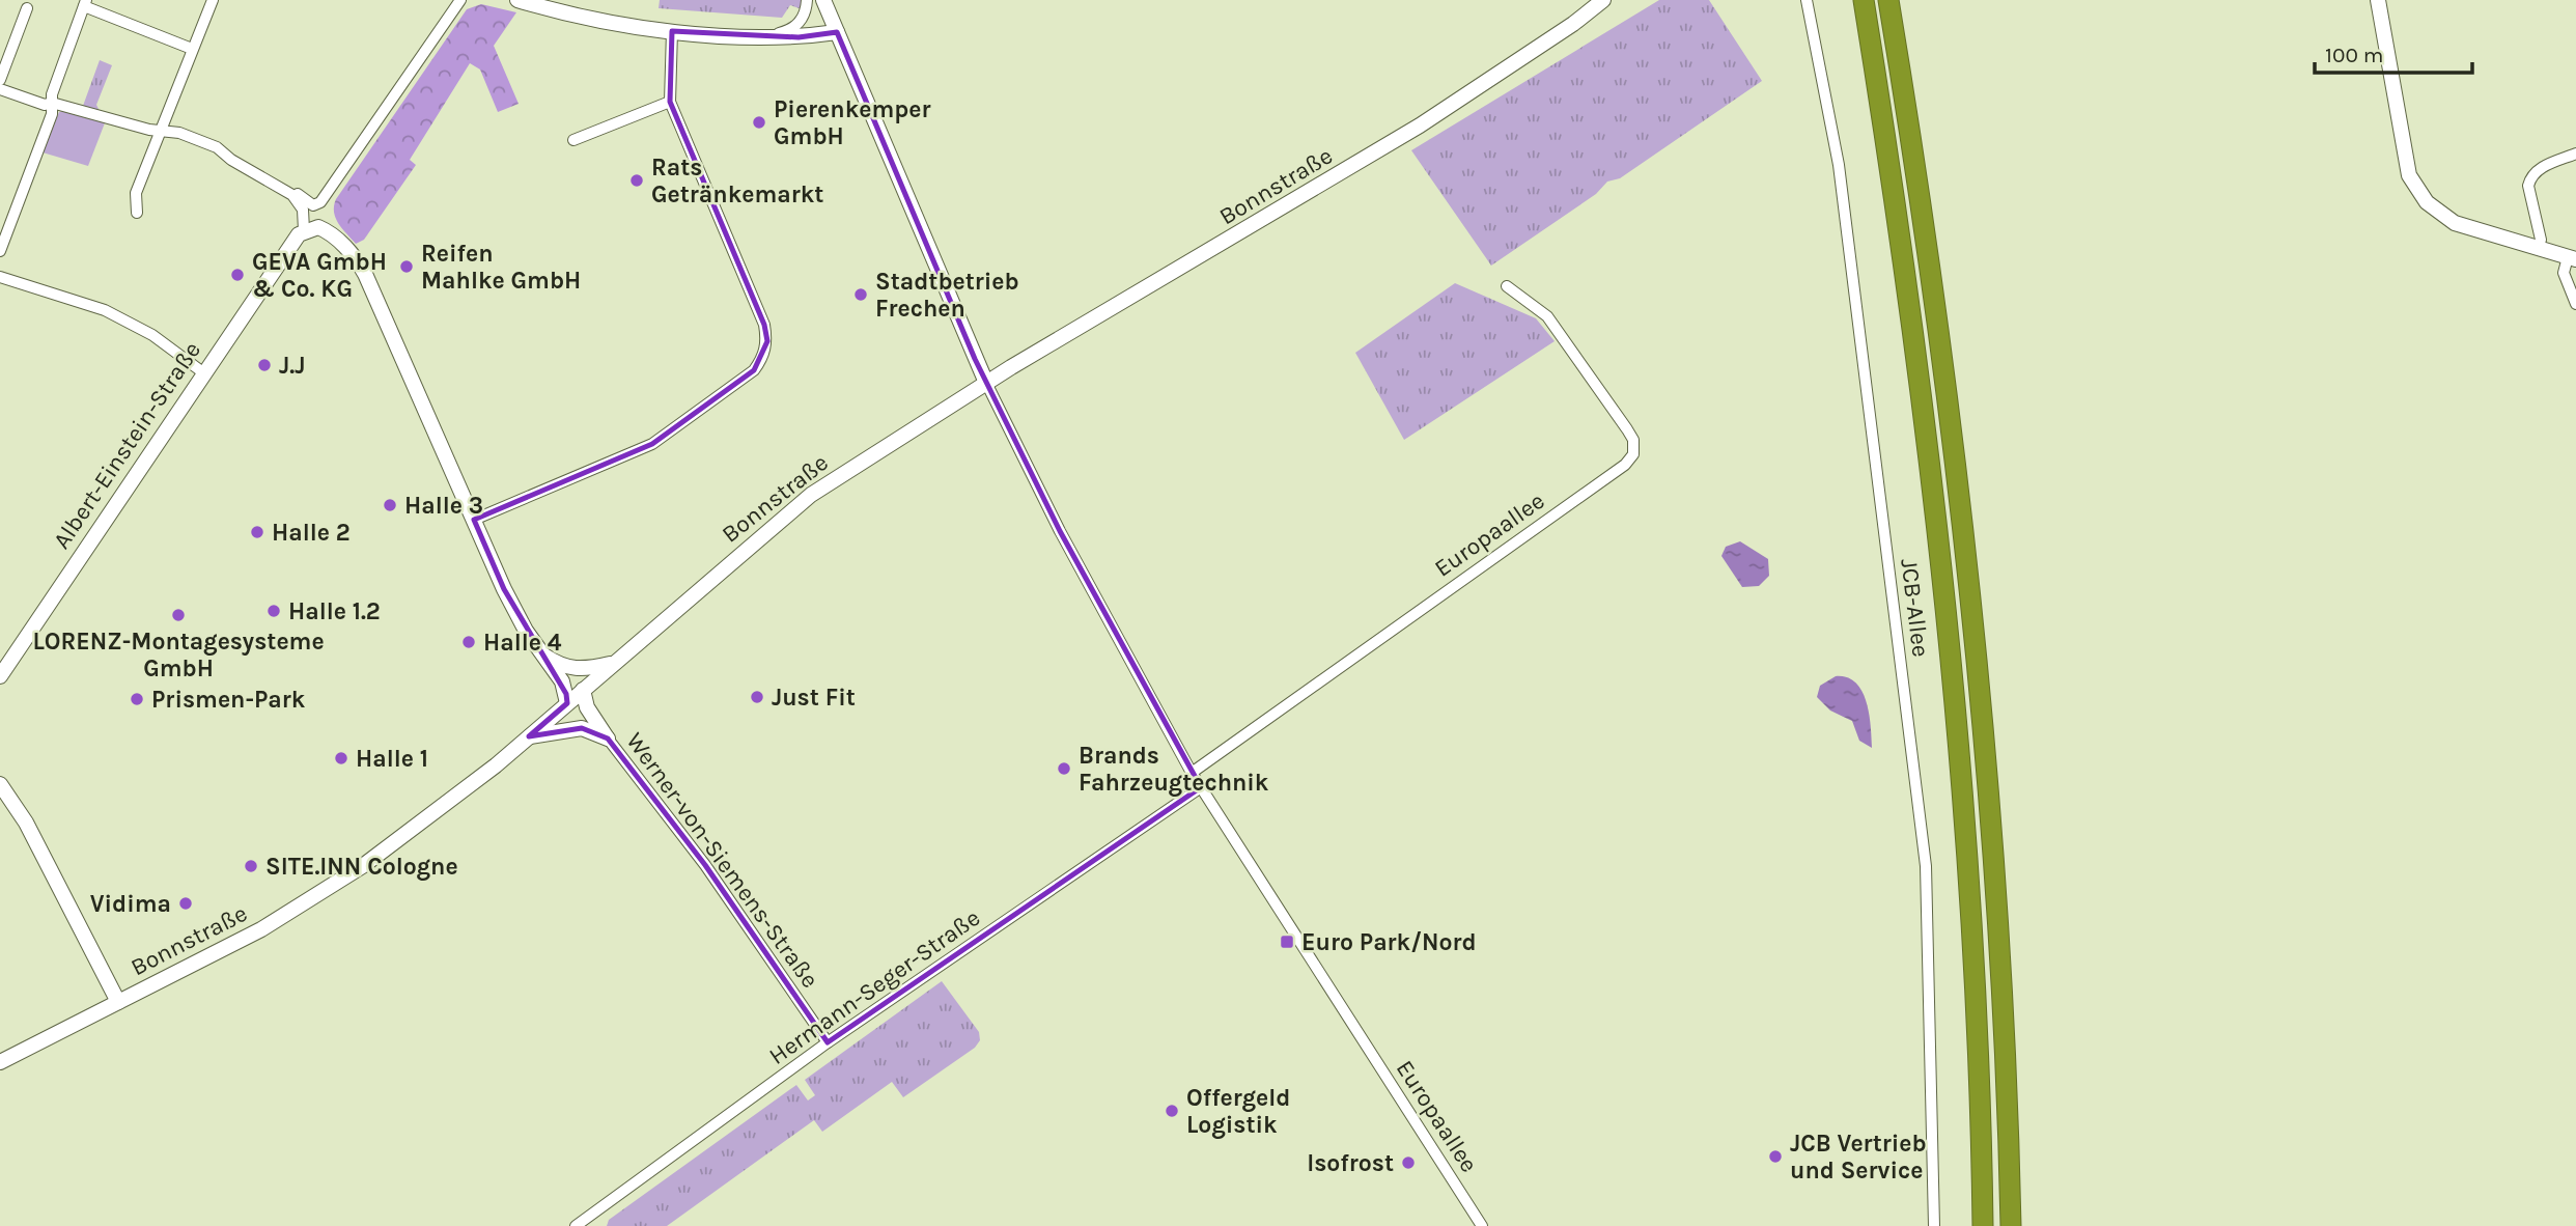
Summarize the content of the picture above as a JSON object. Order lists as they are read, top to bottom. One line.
{"streets":{"street":["Bonnstraße","Albert-Einstein-Straße","Europaallee","JCB-Allee","Werner-von-Siemens-Straße","Hermann-Seger-Straße"]},"crossings":[["Bonnstraße","Europaallee"],["Europaallee","Hermann-Seger-Straße"],["Werner-von-Siemens-Straße","Hermann-Seger-Straße"]],"places":{"other":["Pierenkemper GmbH","Rats Getränkemarkt","Reifen Mahlke GmbH","GEVA GmbH & Co. KG","Stadtbetrieb Frechen","J.J","Halle 3","Halle 2","Halle 1.2","LORENZ-Montagesysteme GmbH","Halle 4","Just Fit","Prismen-Park","Halle 1","Brands Fahrzeugtechnik","SITE.INN Cologne","Vidima","Offergeld Logistik","JCB Vertrieb und Service","Isofrost"],"transit":["Euro Park/Nord"]},"scale_bar":"100 m"}
